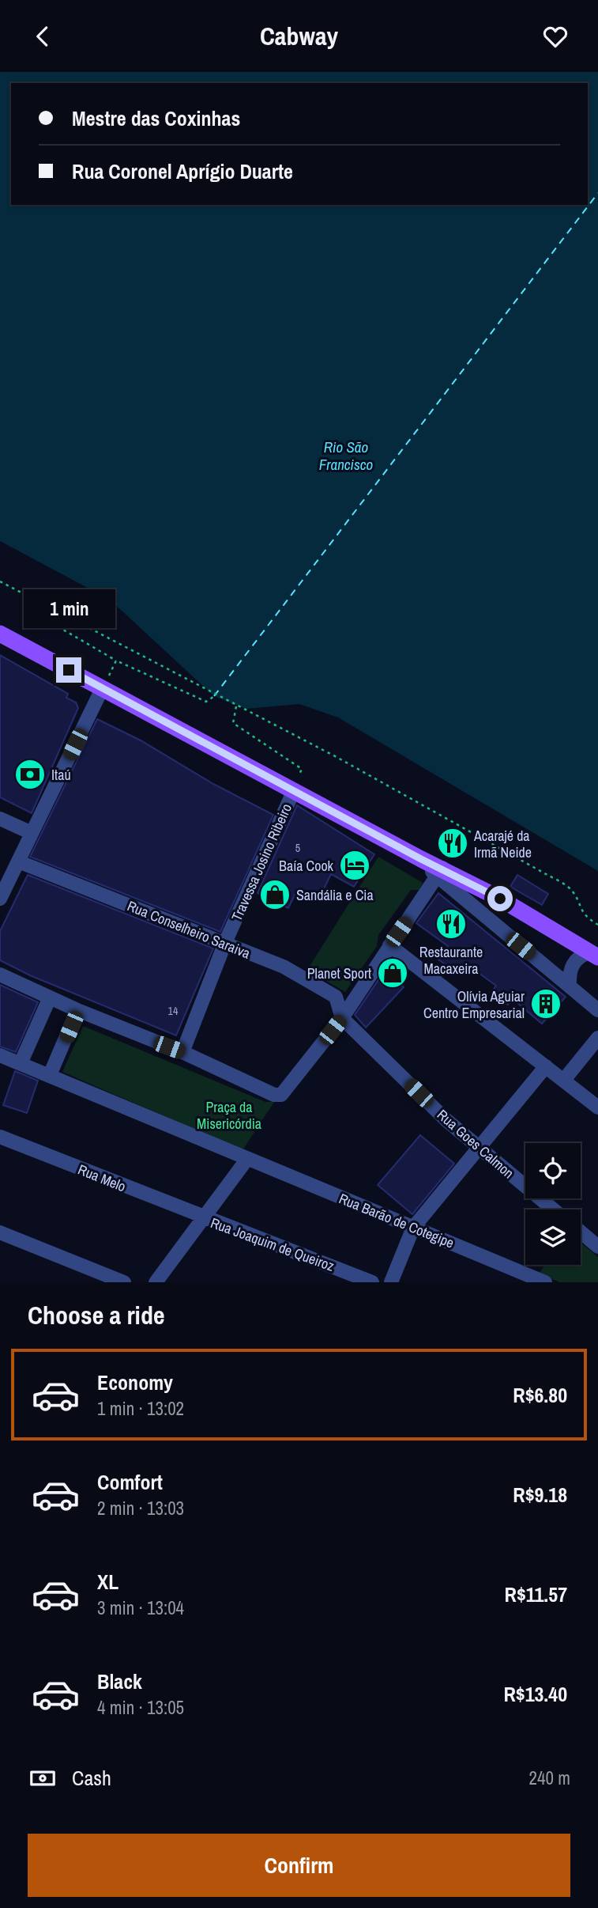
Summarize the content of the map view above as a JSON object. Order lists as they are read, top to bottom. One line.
{"streets":{"street":["Travessa Josino Ribeiro","Rua Conselheiro Saraiva","Rua Goes Calmon","Rua Melo","Rua Barão de Cotegipe","Rua Joaquim de Queiroz"]},"crossings":[["Travessa Josino Ribeiro","Rua Conselheiro Saraiva"],["Rua Conselheiro Saraiva","Rua Goes Calmon"],["Rua Melo","Rua Joaquim de Queiroz"]],"water":["Rio São Francisco"],"parks":["Praça da Misericórdia"],"places":{"bank":["Itaú"],"restaurant":["Acarajé da Irmã Neide","Restaurante Macaxeira"],"hotel":["Baía Cook"],"shop":["Sandália e Cia","Planet Sport"],"building":["Olívia Aguiar Centro Empresarial"]},"house_numbers":["5","14"],"page":{"header":"Cabway","banner":["Mestre das Coxinhas","Rua Coronel Aprígio Duarte"],"bubble":"1 min","heading":"Choose a ride","list":[{"name":"Economy","note":"1 min · 13:02","value":"R$6.80"},{"name":"Comfort","note":"2 min · 13:03","value":"R$9.18"},{"name":"XL","note":"3 min · 13:04","value":"R$11.57"},{"name":"Black","note":"4 min · 13:05","value":"R$13.40"}],"pay":["Cash","240 m"],"buttons":"Confirm"}}
